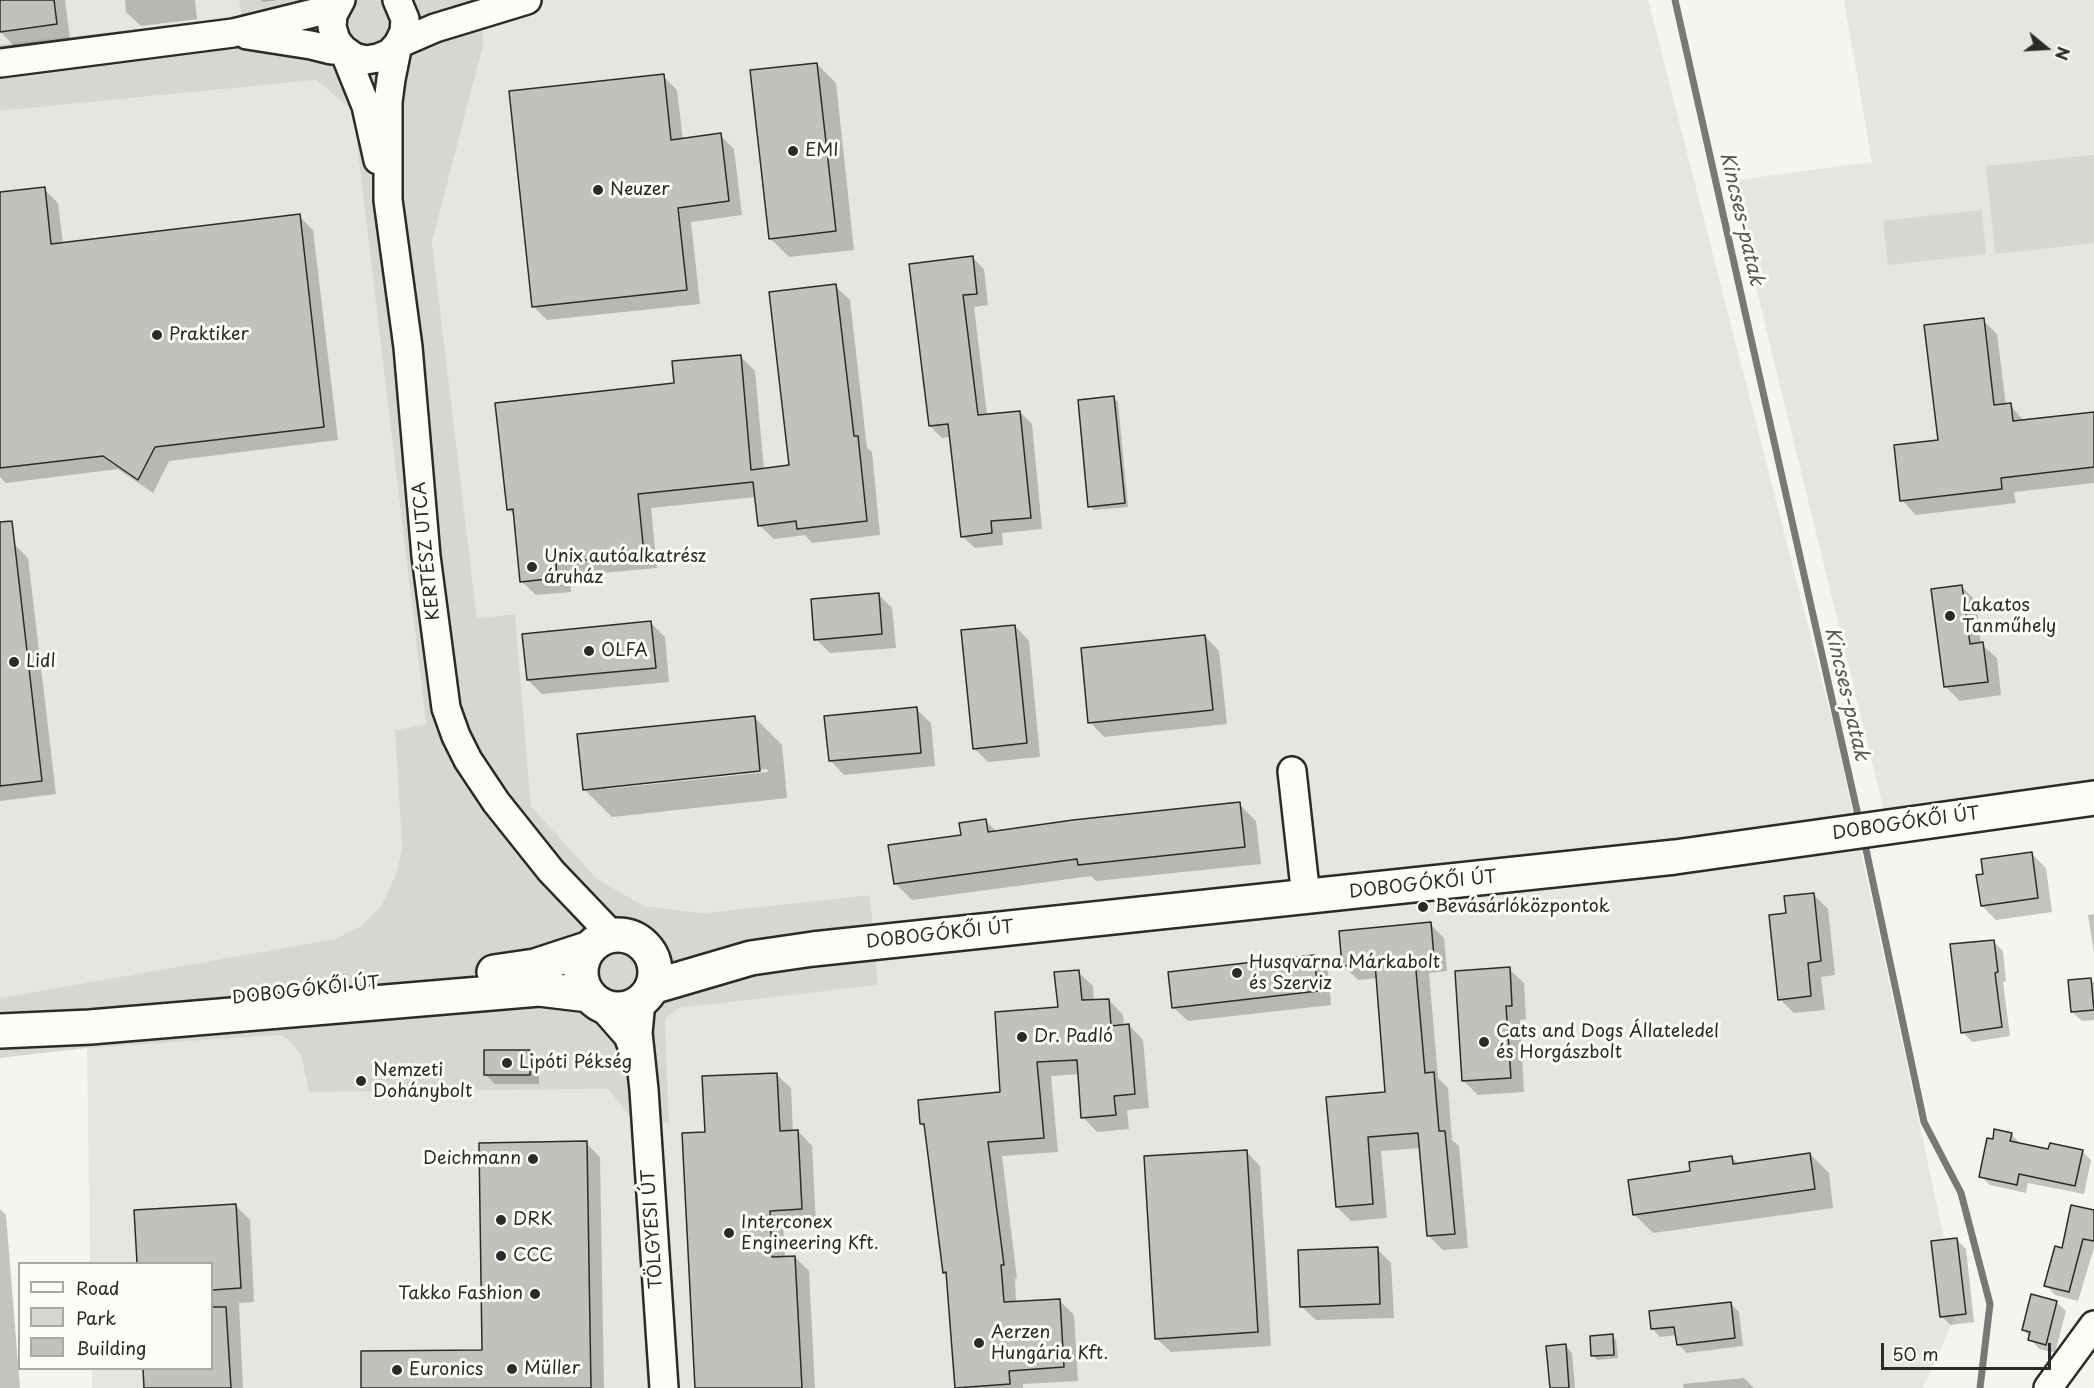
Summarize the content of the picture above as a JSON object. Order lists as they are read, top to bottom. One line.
{"streets":{"main road":["DOBOGÓKŐI ÚT"],"street":["KERTÉSZ UTCA","TÖLGYESI ÚT"]},"crossings":[["KERTÉSZ UTCA","DOBOGÓKŐI ÚT"],["KERTÉSZ UTCA","TÖLGYESI ÚT"],["DOBOGÓKŐI ÚT","TÖLGYESI ÚT"]],"water":["Kincses-patak"],"places":["EMI","Neuzer","Praktiker","Unix autóalkatrész áruház","Lakatos Tanműhely","OLFA","Lidl","Bevásárlóközpontok","Husqvarna Márkabolt és Szerviz","Dr. Padló","Cats and Dogs Állateledel és Horgászbolt","Lipóti Pékség","Nemzeti Dohánybolt","Deichmann","DRK","Interconex Engineering Kft.","CCC","Takko Fashion","Aerzen Hungária Kft.","Müller","Euronics"],"legend":["Road","Park","Building"],"scale_bar":"50 m","north":"right"}
